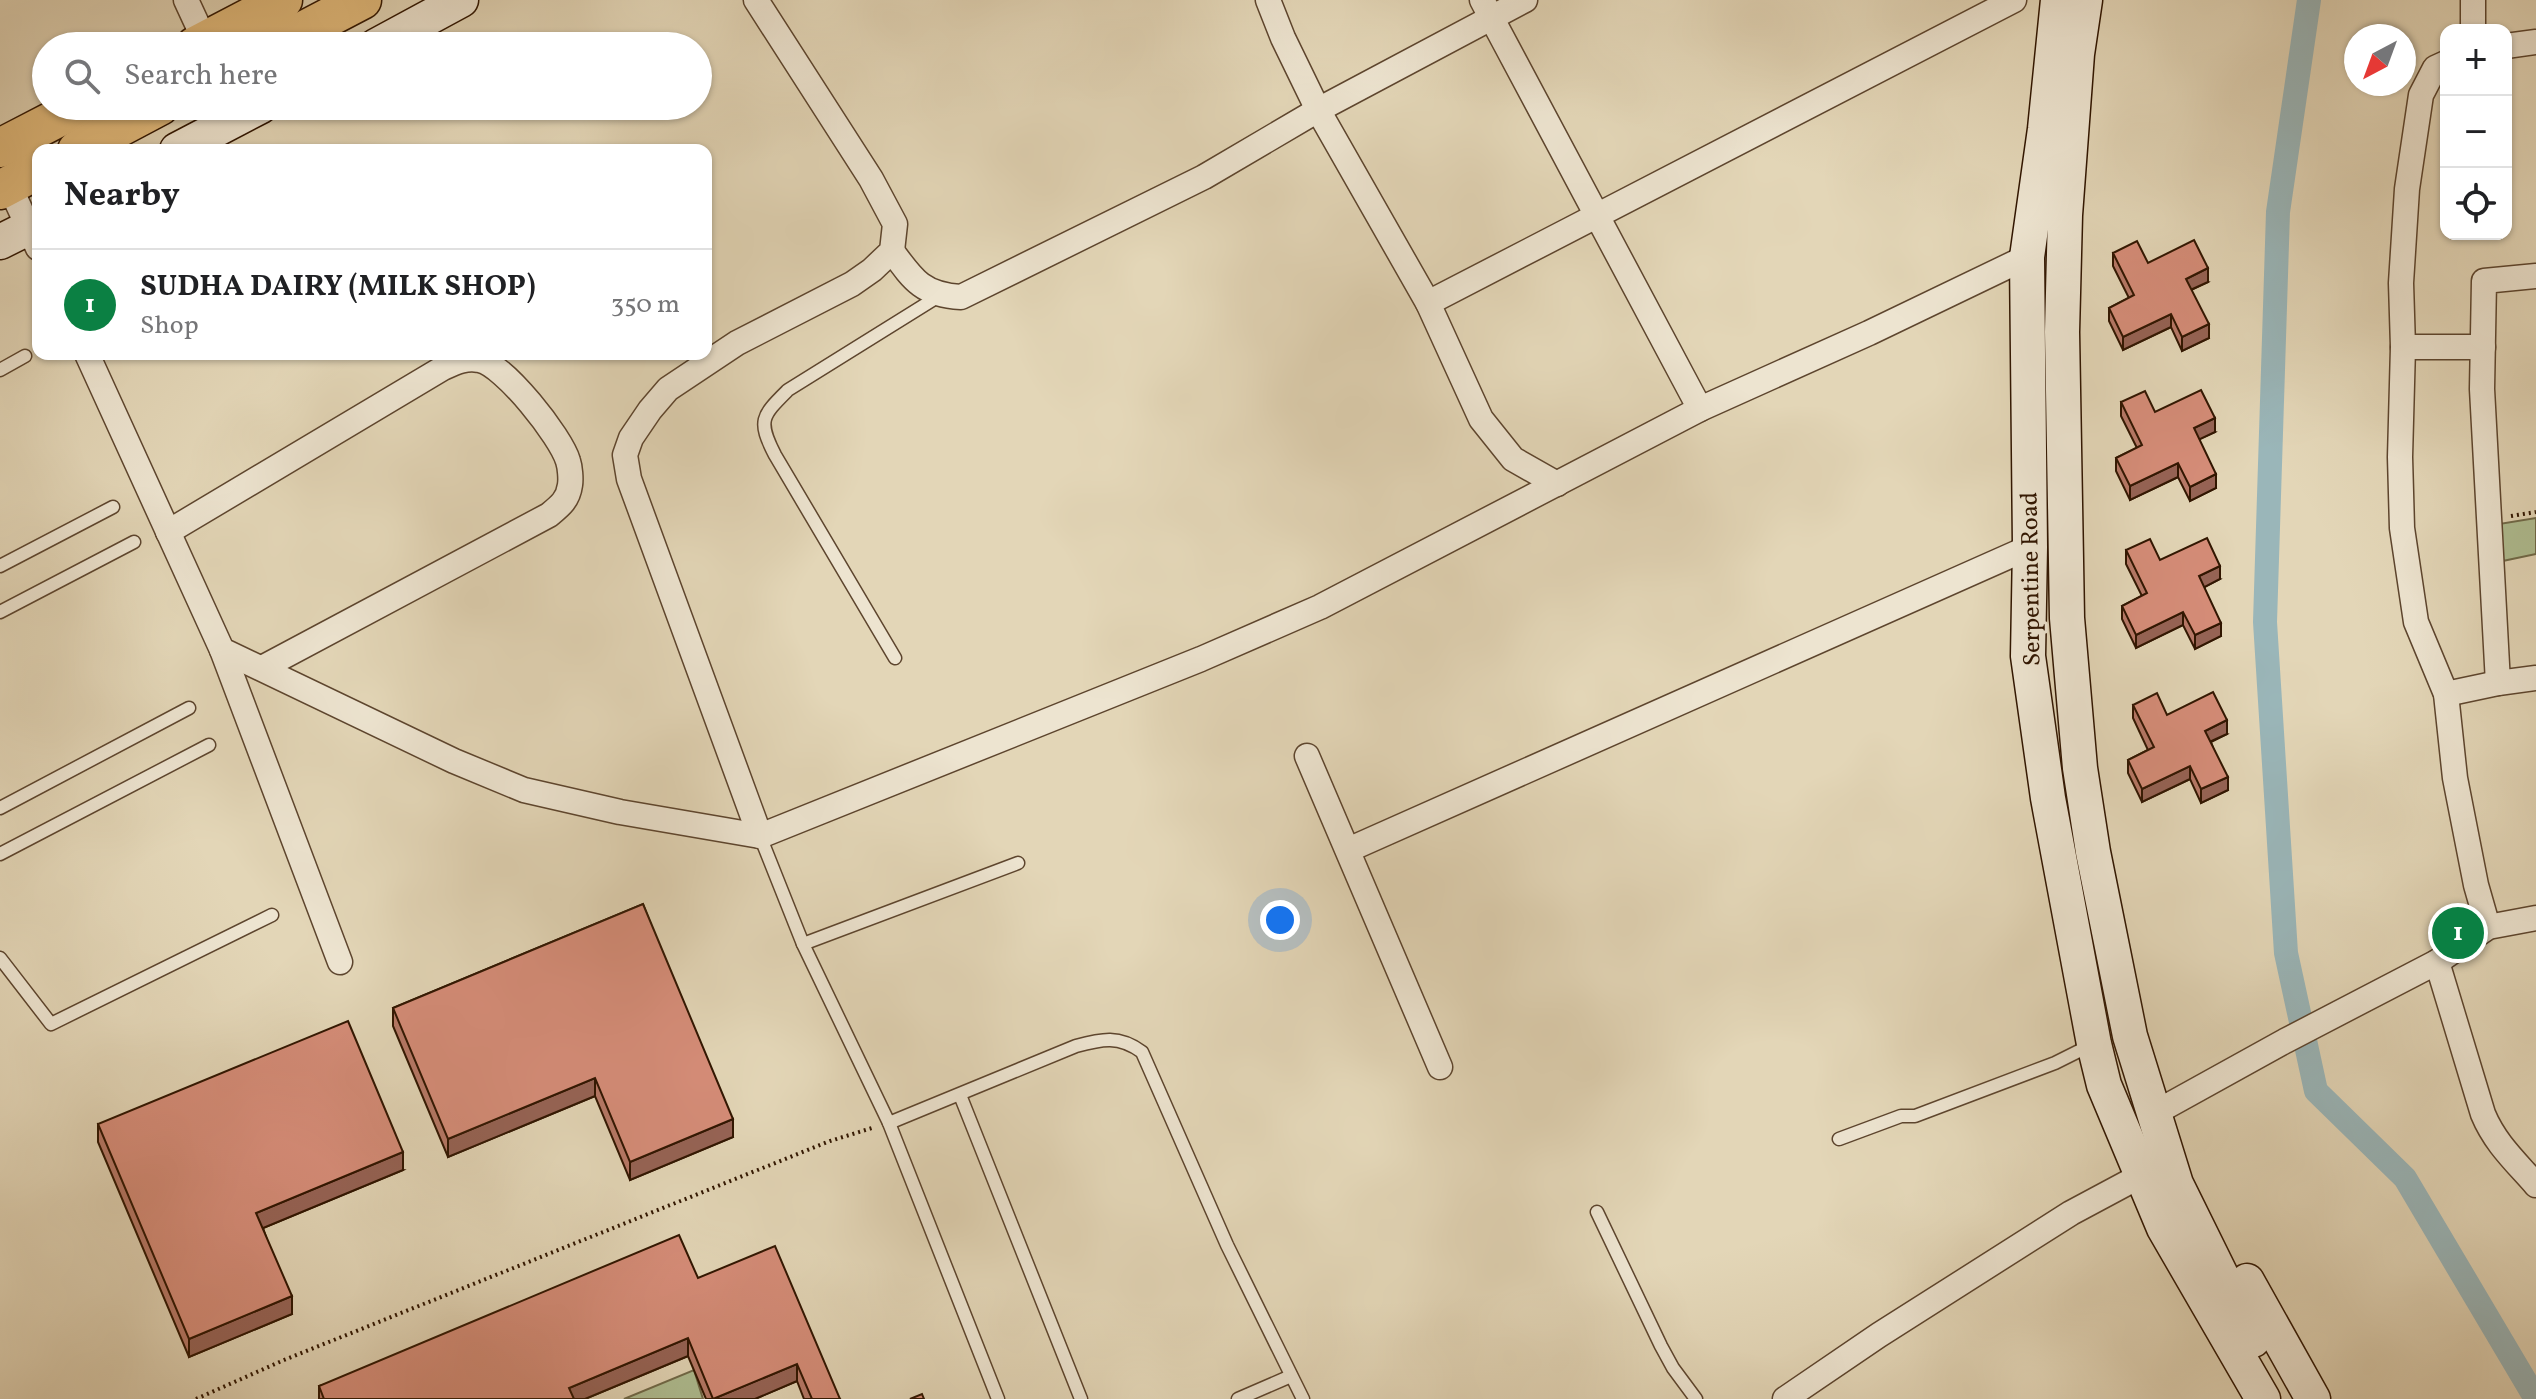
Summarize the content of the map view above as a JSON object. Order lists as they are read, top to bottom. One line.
{"streets":{"main road":["Serpentine Road"]},"north":"bottom left","page":{"map_buttons":["+","−"],"search":"Search here","heading":"Nearby","list":[{"mark":"1","name":"SUDHA DAIRY (MILK SHOP)","note":"Shop","value":"350 m"}],"pins":"1"}}
